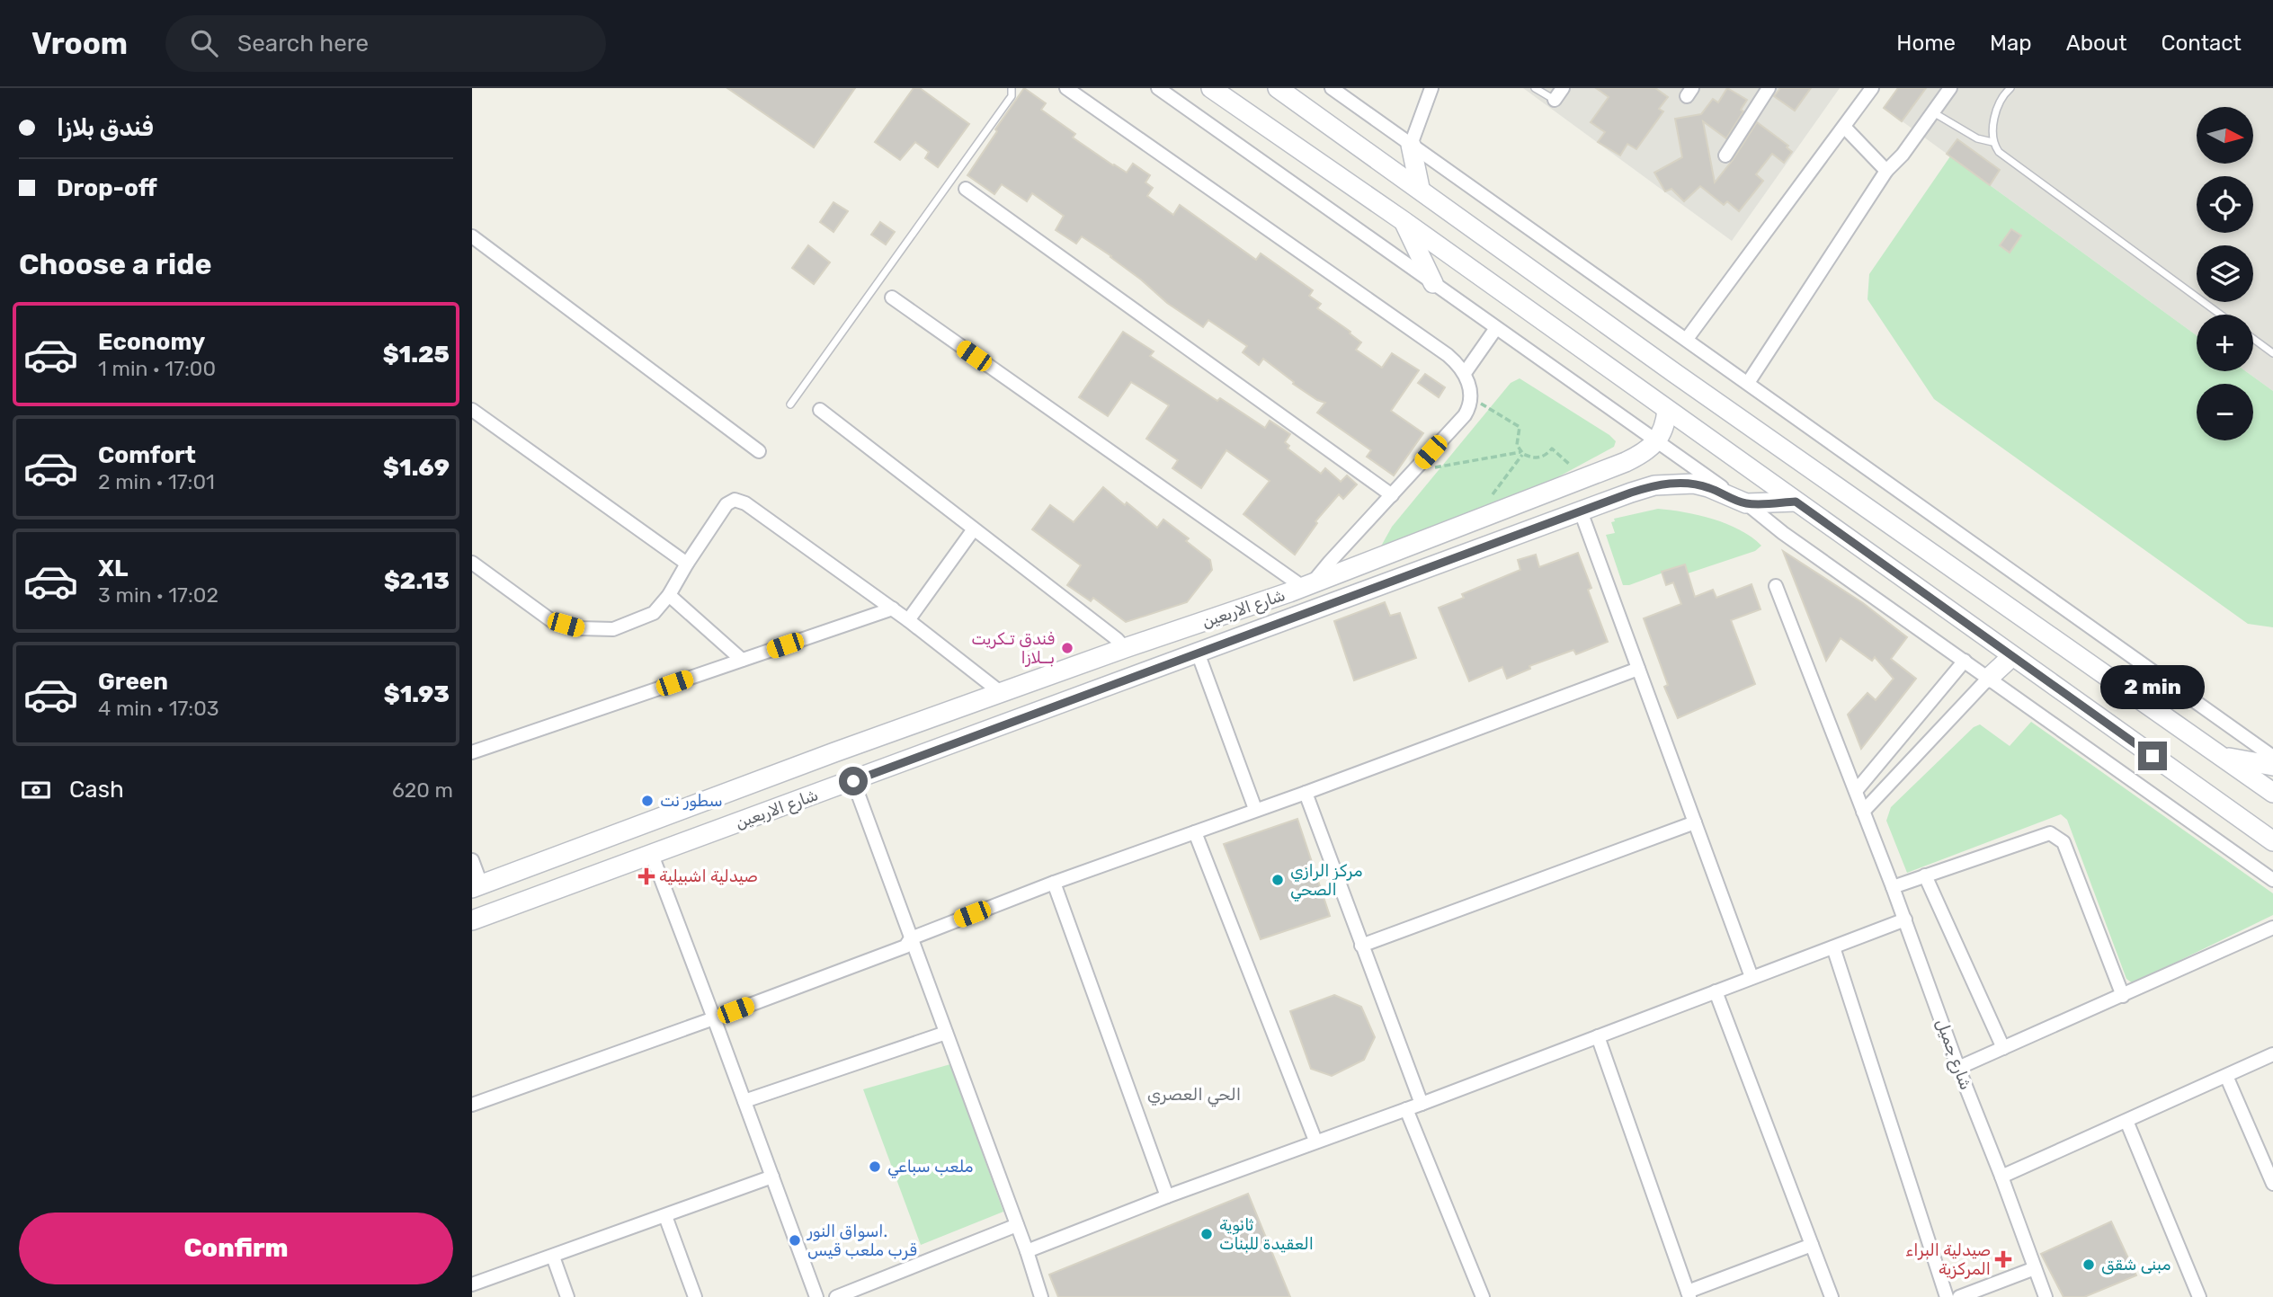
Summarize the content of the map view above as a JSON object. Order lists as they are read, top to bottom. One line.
{"streets":{"main road":["شارع الاربعين"],"street":["شارع جميل"]},"districts":["الحي العصري"],"places":{"other":["فندق تـكريت بــلازا","سطور نت","مركز الرازي الصحي","ملعب سباعي","ثانوية العقيدة للبنات","اسواق النور. قرب ملعب قيس","مبنى شقق"],"health":["صيدلية اشبيلية","صيدلية البراء المركزية"]},"north":"right","page":{"header":"Vroom","search":"Search here","nav":["Home","Map","About","Contact"],"banner":["فندق بلازا","Drop-off"],"map_buttons":["+","−"],"heading":"Choose a ride","list":[{"name":"Economy","note":"1 min · 17:00","value":"$1.25"},{"name":"Comfort","note":"2 min · 17:01","value":"$1.69"},{"name":"XL","note":"3 min · 17:02","value":"$2.13"},{"name":"Green","note":"4 min · 17:03","value":"$1.93"}],"bubble":"2 min","pay":["Cash","620 m"],"buttons":"Confirm"}}
